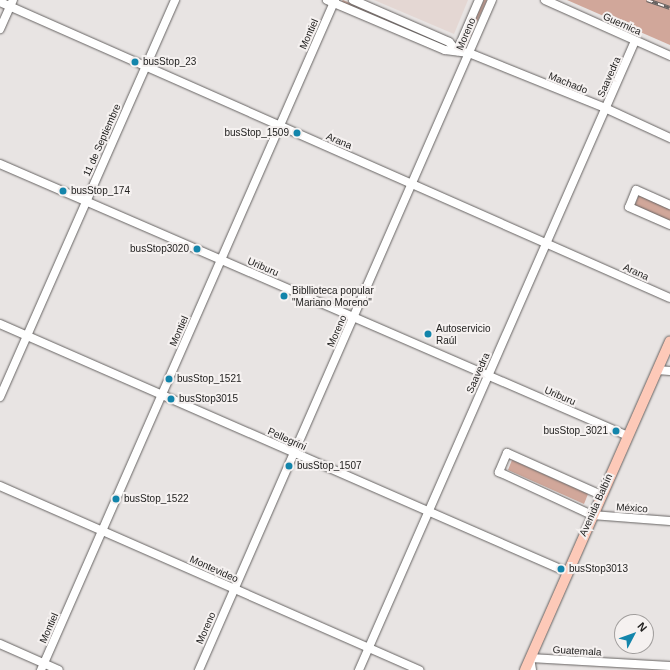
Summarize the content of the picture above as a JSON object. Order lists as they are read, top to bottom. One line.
{"streets":{"main road":["Avenida Balbín"],"street":["Guernica","Montiel","Moreno","Saavedra","Machado","11 de Septiembre","Arana","Uriburu","Pellegrini","México","Montevideo","Guatemala"]},"crossings":[["Guernica","Saavedra"],["Montiel","Machado"],["Montiel","Arana"],["Montiel","Uriburu"],["Montiel","Pellegrini"],["Montiel","Montevideo"],["Moreno","Machado"],["Moreno","Arana"],["Moreno","Uriburu"],["Moreno","Pellegrini"],["Moreno","Montevideo"],["Saavedra","Machado"],["Saavedra","Arana"],["Saavedra","Uriburu"],["Saavedra","Pellegrini"],["Saavedra","Montevideo"],["11 de Septiembre","Arana"],["11 de Septiembre","Uriburu"],["11 de Septiembre","Pellegrini"],["Uriburu","Avenida Balbín"],["Pellegrini","Avenida Balbín"],["Avenida Balbín","México"],["Avenida Balbín","Guatemala"]],"places":["busStop_23","busStop_1509","busStop_174","busStop3020","Bibllioteca popular \"Mariano Moreno\"","Autoservicio Raúl","busStop_1521","busStop3015","busStop_3021","busStop_1507","busStop_1522","busStop3013"],"north":"top right"}
